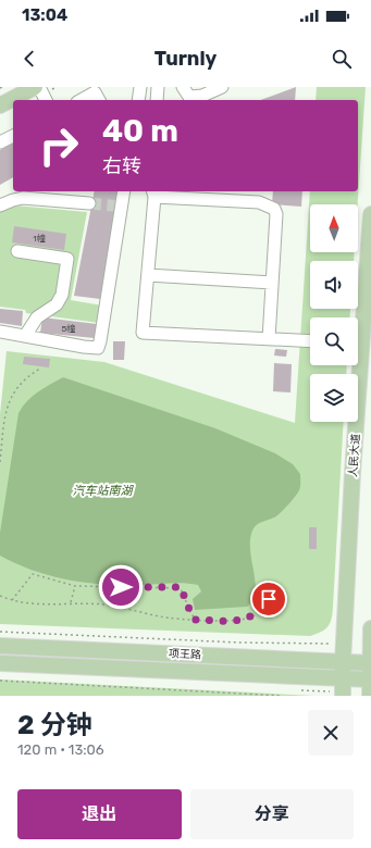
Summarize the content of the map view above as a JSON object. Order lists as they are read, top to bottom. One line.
{"streets":{"main road":["人民大道","项王路"]},"crossings":[["人民大道","项王路"]],"water":["汽车站南湖"],"house_numbers":["1幢","5幢"],"north":"top","page":{"status":"13:04","header":"Turnly","turn":["40 m","右转"],"heading":["2 分钟","120 m · 13:06"],"buttons":["退出","分享"]}}
